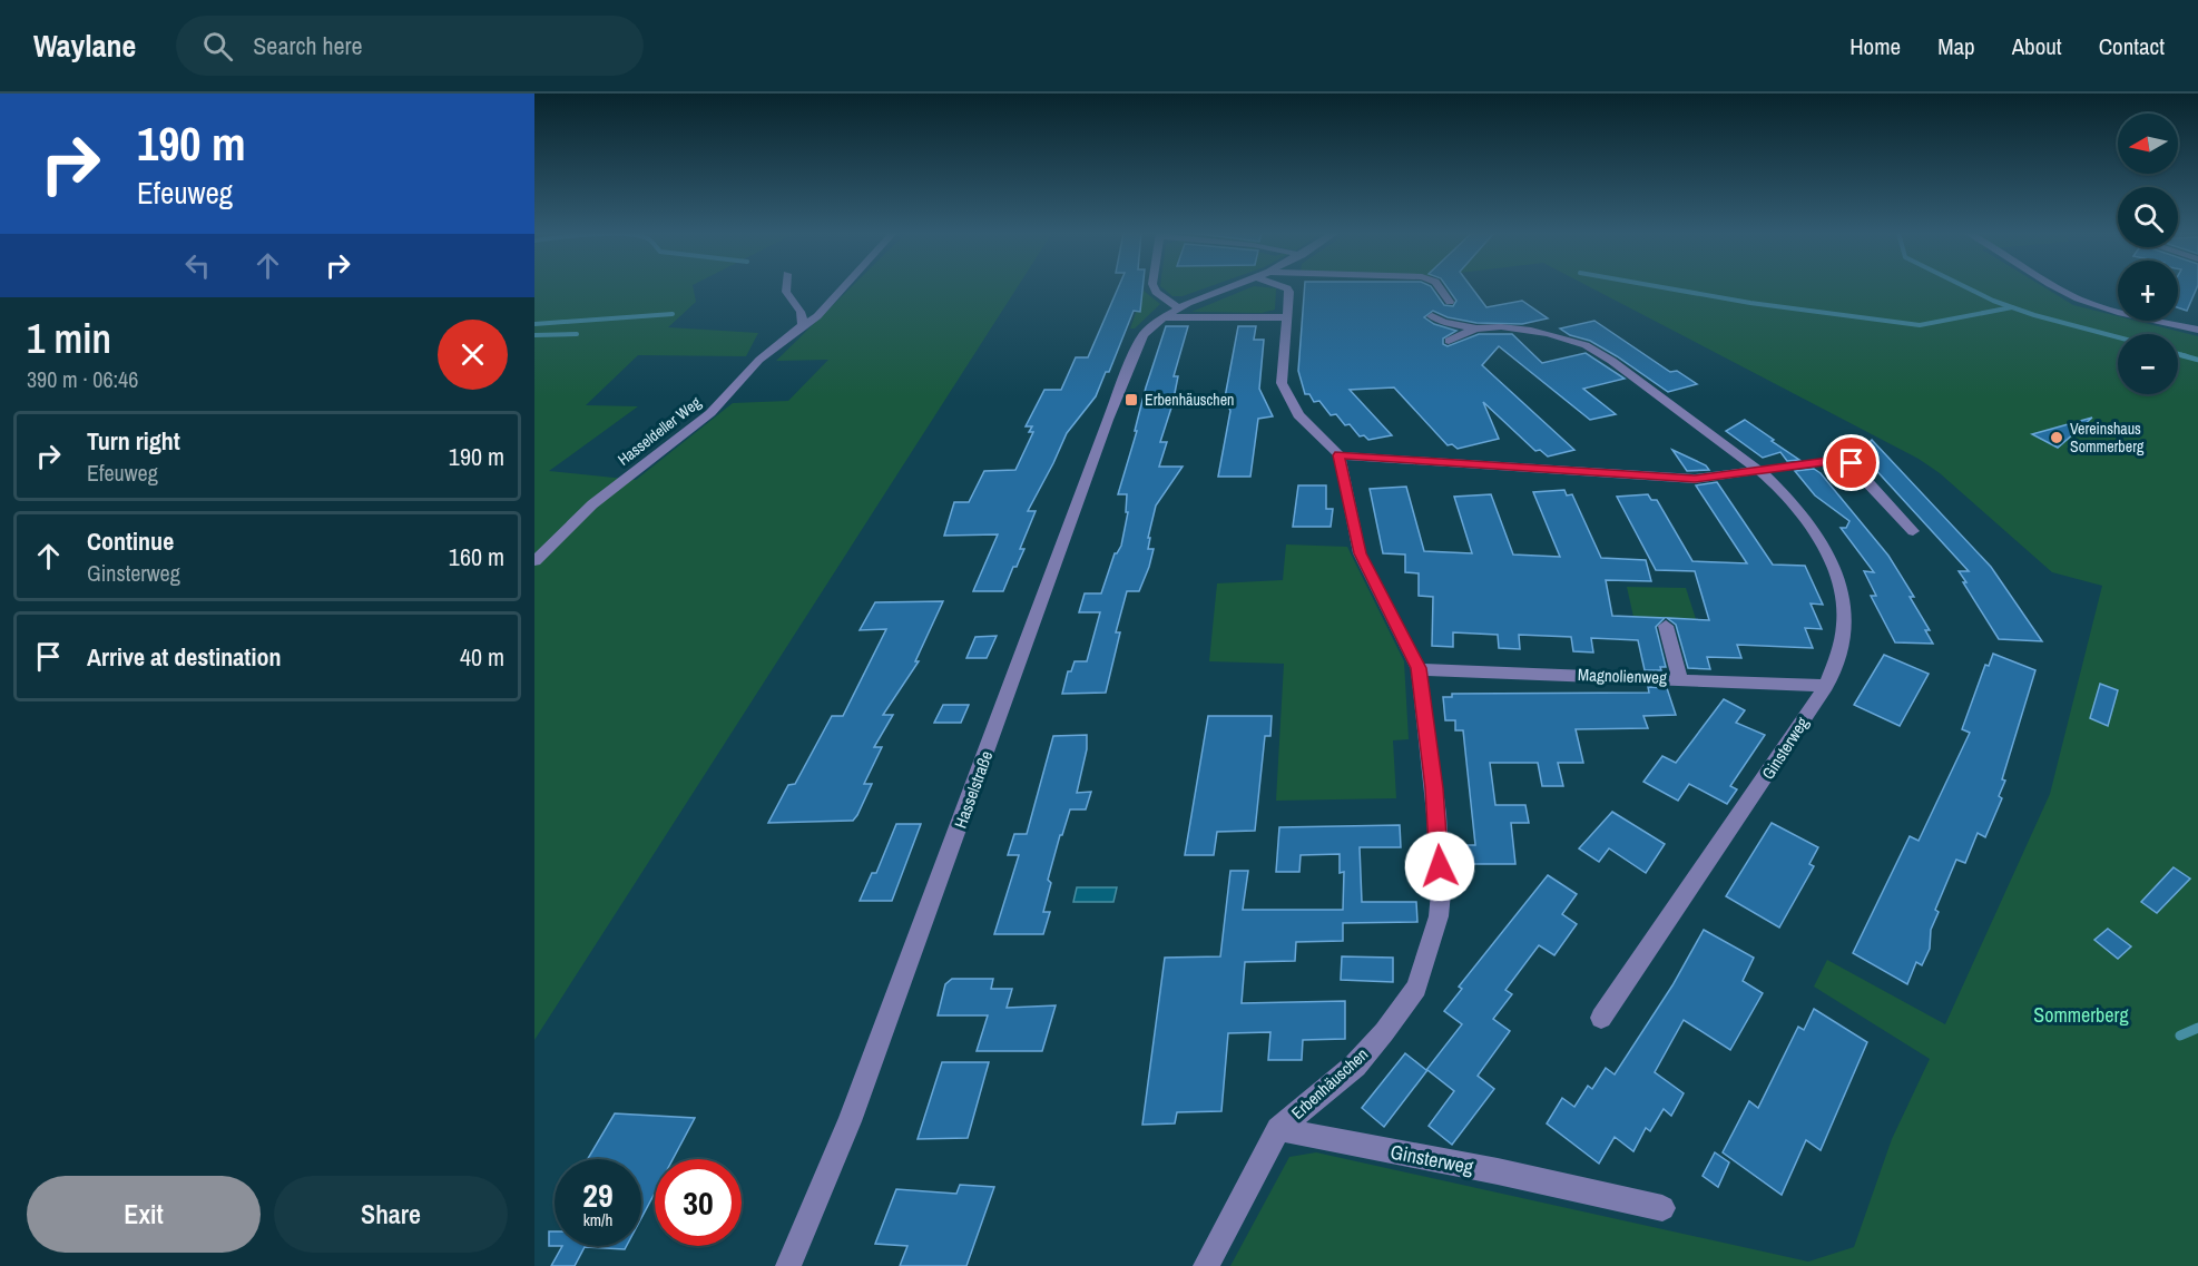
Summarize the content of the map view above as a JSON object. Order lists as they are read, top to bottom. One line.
{"streets":{"street":["Hasseldeller Weg","Magnolienweg","Ginsterweg","Hasselstraße","Erbenhäuschen"]},"crossings":[["Magnolienweg","Ginsterweg"],["Magnolienweg","Erbenhäuschen"],["Ginsterweg","Erbenhäuschen"]],"parks":["Sommerberg"],"places":{"transit":["Erbenhäuschen"],"other":["Vereinshaus Sommerberg"]},"north":"left","page":{"header":"Waylane","search":"Search here","nav":["Home","Map","About","Contact"],"turn":["190 m","Efeuweg"],"map_buttons":["+","−"],"heading":["1 min","390 m · 06:46"],"list":[{"name":"Turn right","note":"Efeuweg","value":"190 m"},{"name":"Continue","note":"Ginsterweg","value":"160 m"},{"name":"Arrive at destination","value":"40 m"}],"speed":"29 km/h","limit":"30","buttons":["Exit","Share"]}}
